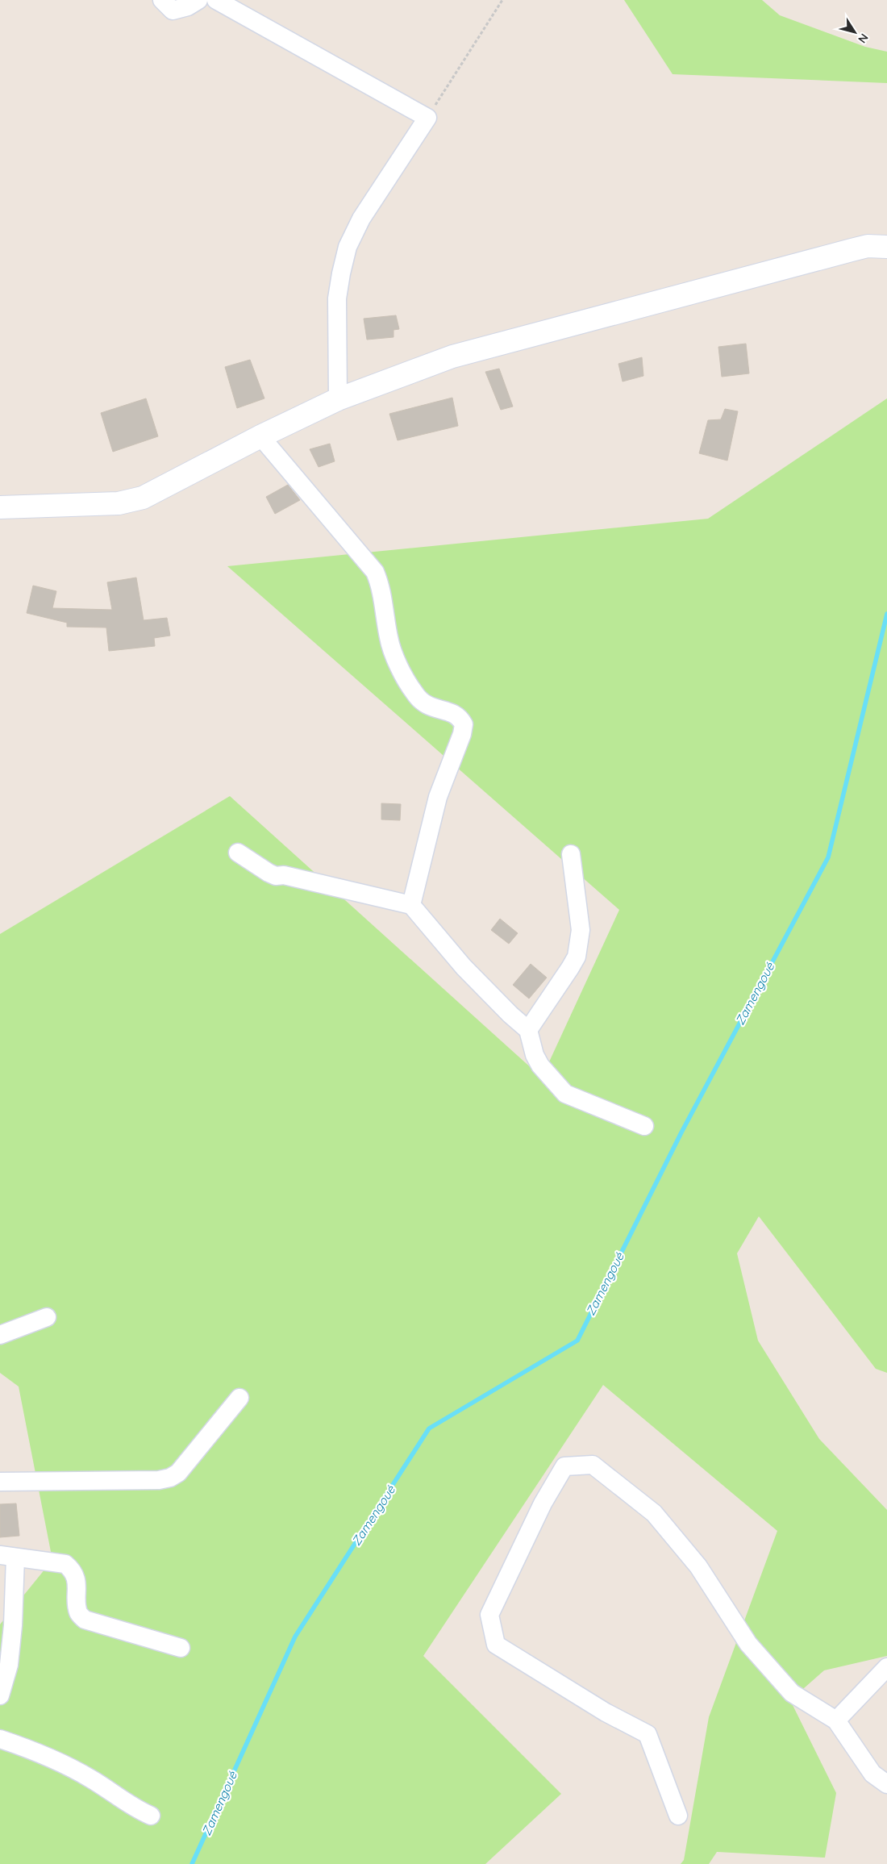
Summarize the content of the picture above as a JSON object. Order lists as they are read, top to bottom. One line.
{"water":["Zamengoué"],"north":"bottom right"}
